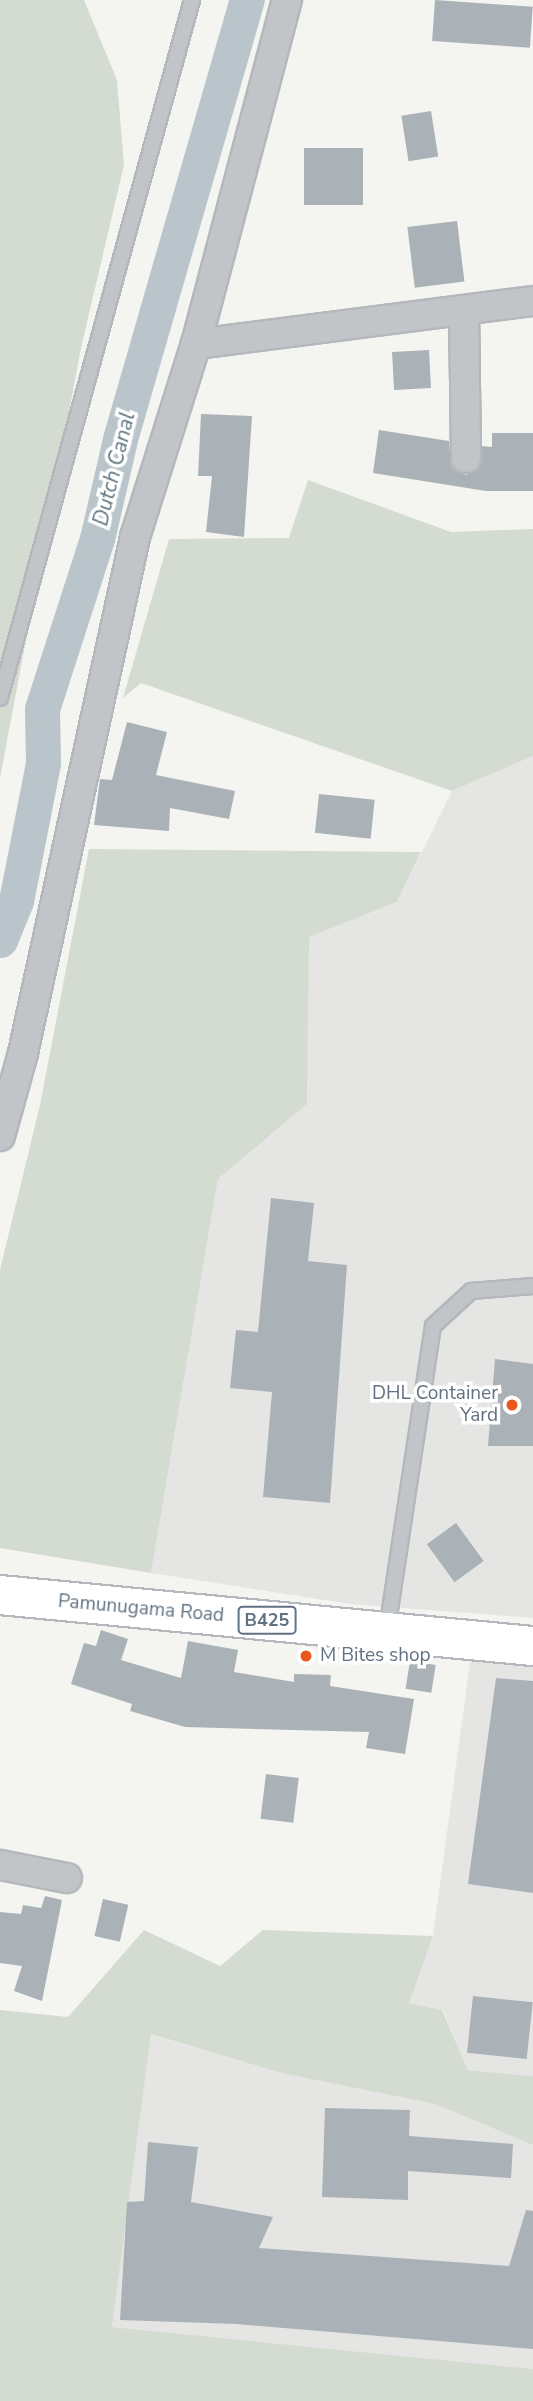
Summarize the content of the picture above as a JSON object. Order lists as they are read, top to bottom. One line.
{"streets":{"main road":["Pamunugama Road","B425"]},"water":["Dutch Canal"],"places":["DHL Container Yard","M Bites shop"]}
